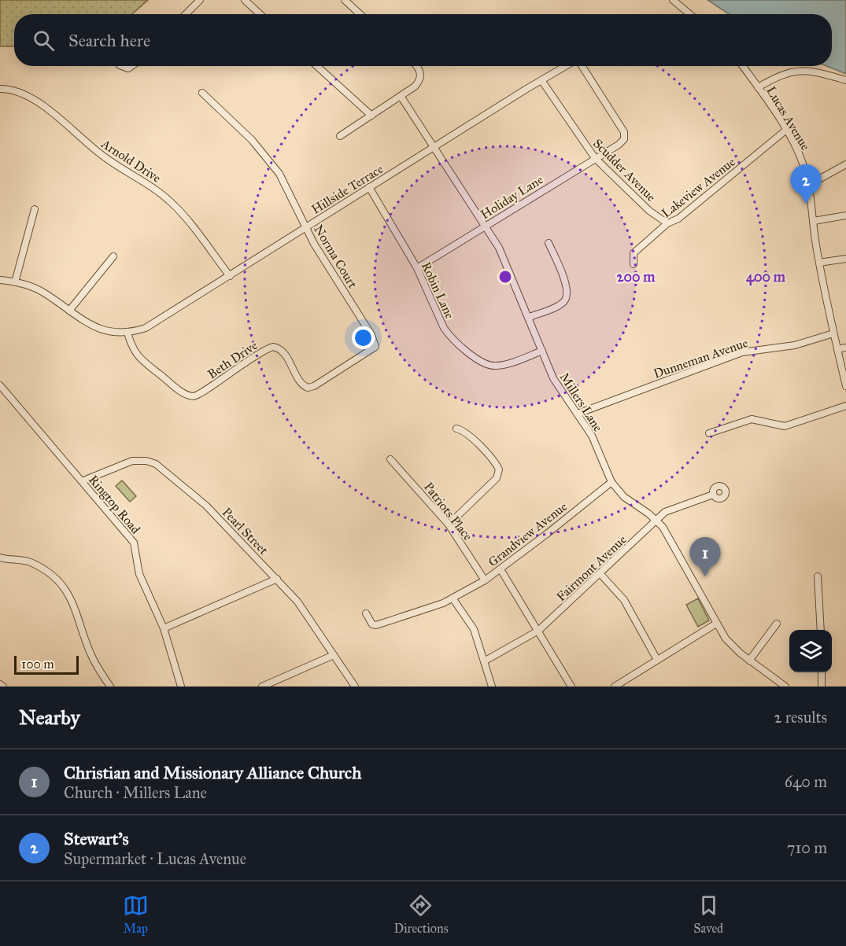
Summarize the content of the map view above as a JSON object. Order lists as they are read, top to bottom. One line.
{"streets":{"street":["Lucas Avenue","Arnold Drive","Scudder Avenue","Lakeview Avenue","Hillside Terrace","Holiday Lane","Norma Court","Robin Lane","Dunneman Avenue","Beth Drive","Millers Lane","Ringtop Road","Patriots Place","Pearl Street","Grandview Avenue","Fairmont Avenue"]},"crossings":[["Lucas Avenue","Lakeview Avenue"],["Lucas Avenue","Dunneman Avenue"],["Arnold Drive","Hillside Terrace"],["Scudder Avenue","Lakeview Avenue"],["Scudder Avenue","Hillside Terrace"],["Scudder Avenue","Holiday Lane"],["Hillside Terrace","Norma Court"],["Hillside Terrace","Robin Lane"],["Hillside Terrace","Beth Drive"],["Hillside Terrace","Millers Lane"],["Holiday Lane","Robin Lane"],["Holiday Lane","Millers Lane"],["Norma Court","Beth Drive"],["Robin Lane","Millers Lane"],["Dunneman Avenue","Millers Lane"],["Millers Lane","Grandview Avenue"],["Millers Lane","Fairmont Avenue"],["Ringtop Road","Pearl Street"],["Patriots Place","Grandview Avenue"]],"scale_bar":"100 m","page":{"search":"Search here","pins":["2","1"],"scale":"100 m","heading":["Nearby","2 results"],"list":[{"mark":"1","name":"Christian and Missionary Alliance Church","note":"Church · Millers Lane","value":"640 m"},{"mark":"2","name":"Stewart's","note":"Supermarket · Lucas Avenue","value":"710 m"}],"nav":["Map","Directions","Saved"]},"rings":["200 m","400 m"]}
